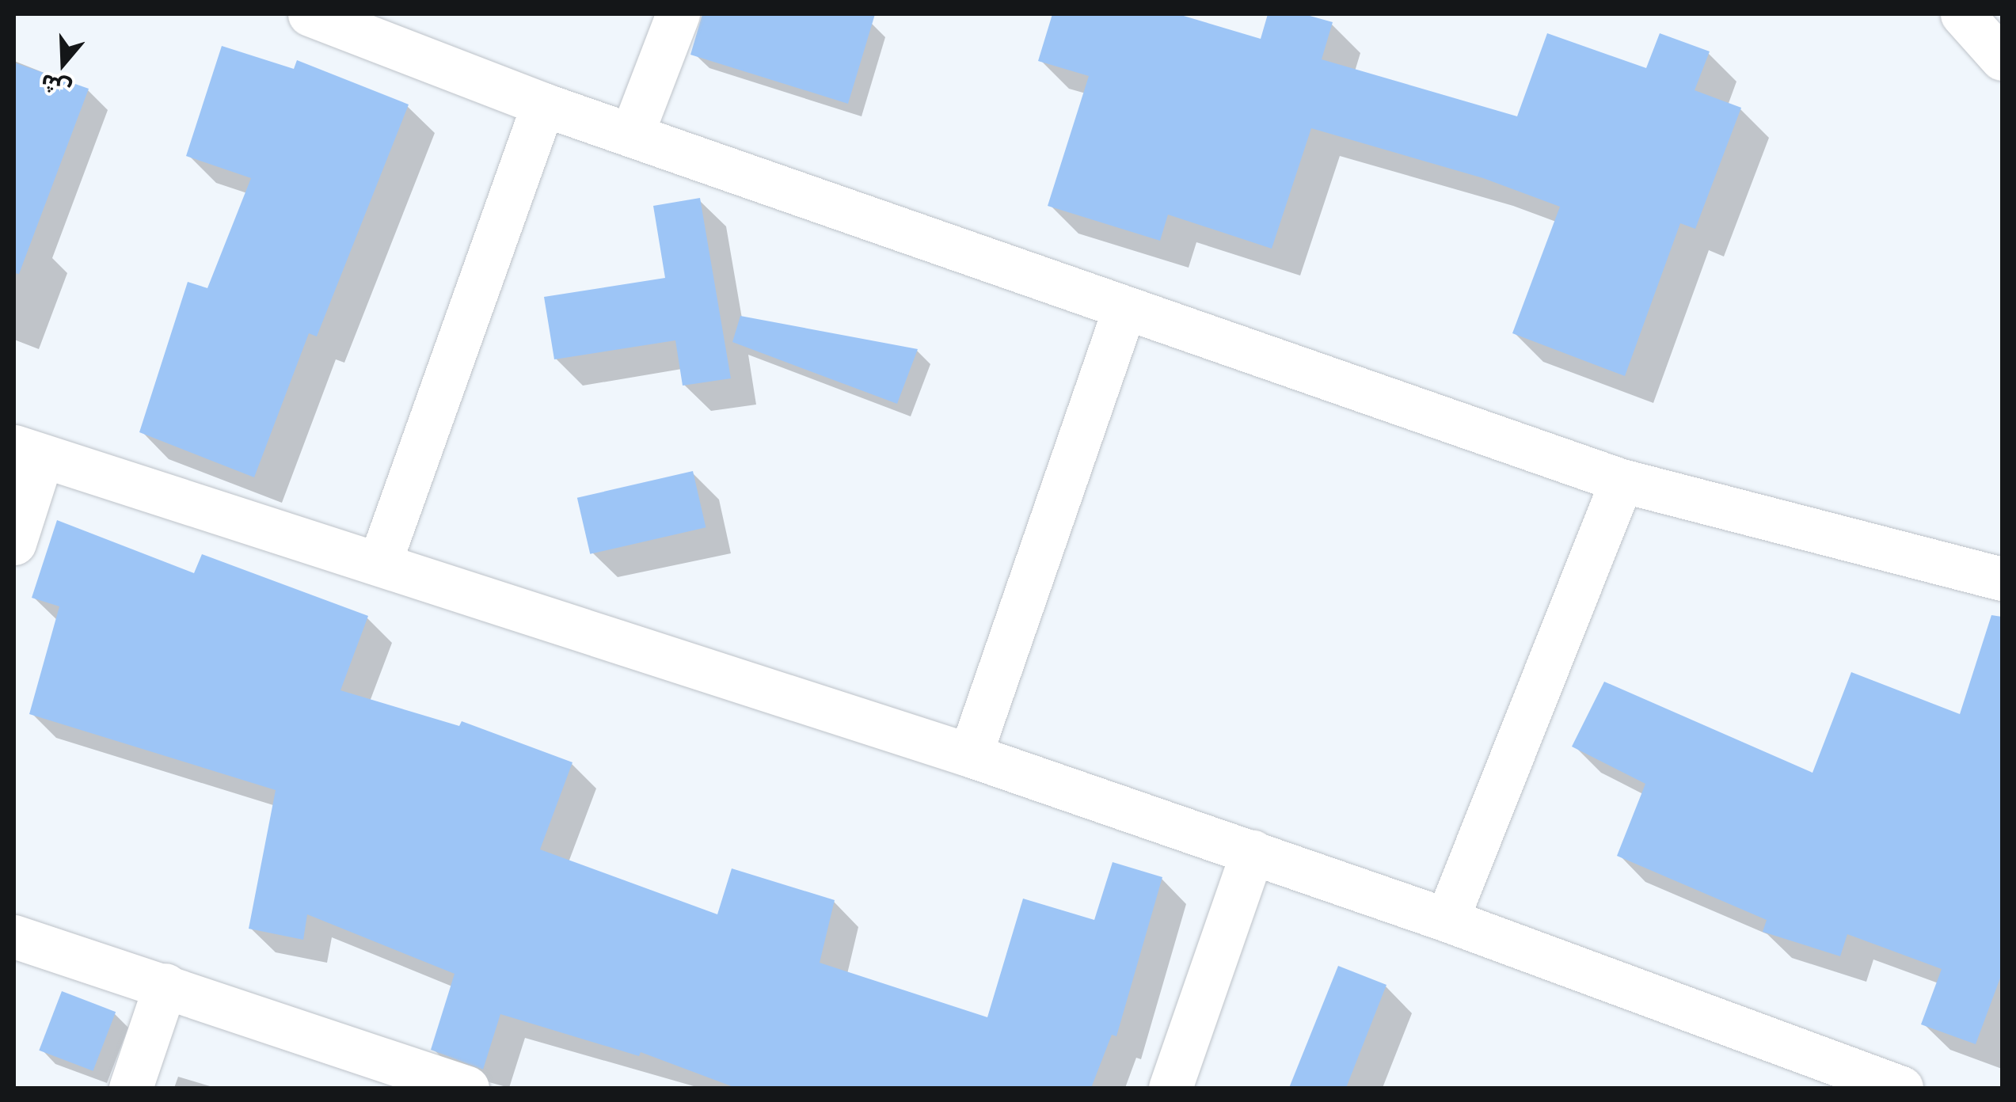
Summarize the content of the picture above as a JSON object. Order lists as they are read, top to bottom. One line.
{"north":"bottom"}
